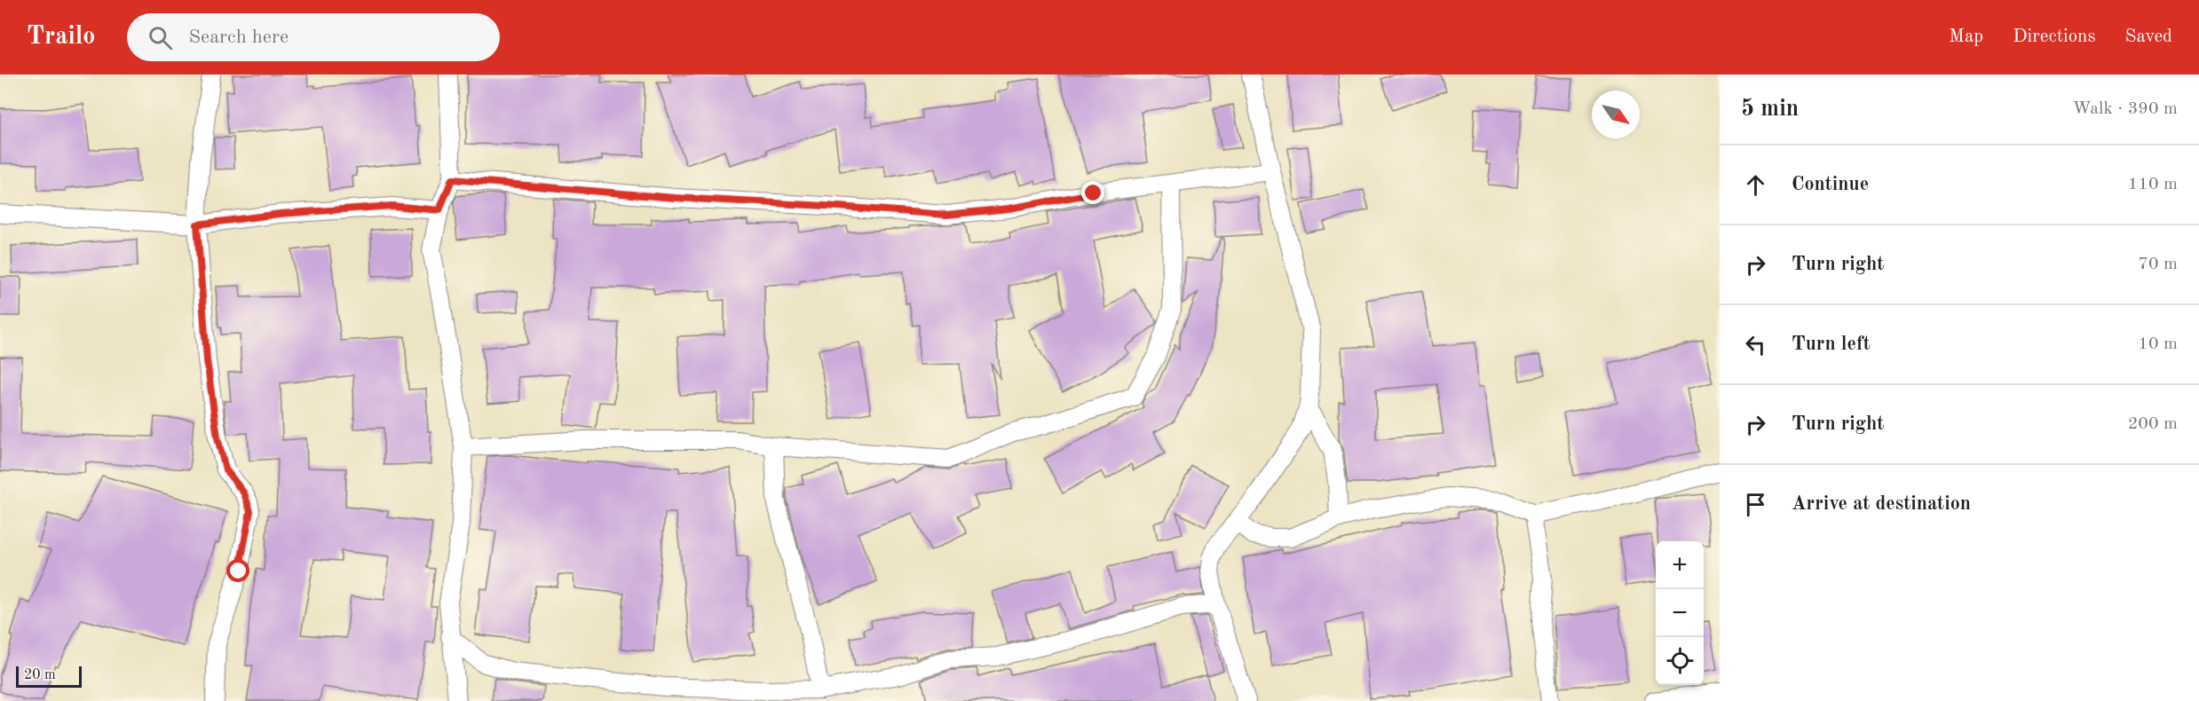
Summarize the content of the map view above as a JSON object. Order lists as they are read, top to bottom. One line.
{"scale_bar":"20 m","north":"bottom right","page":{"header":"Trailo","search":"Search here","nav":["Map","Directions","Saved"],"heading":["5 min","Walk · 390 m"],"list":[["Continue","110 m"],["Turn right","70 m"],["Turn left","10 m"],["Turn right","200 m"],"Arrive at destination"],"map_buttons":["+","−"],"scale":"20 m"}}
